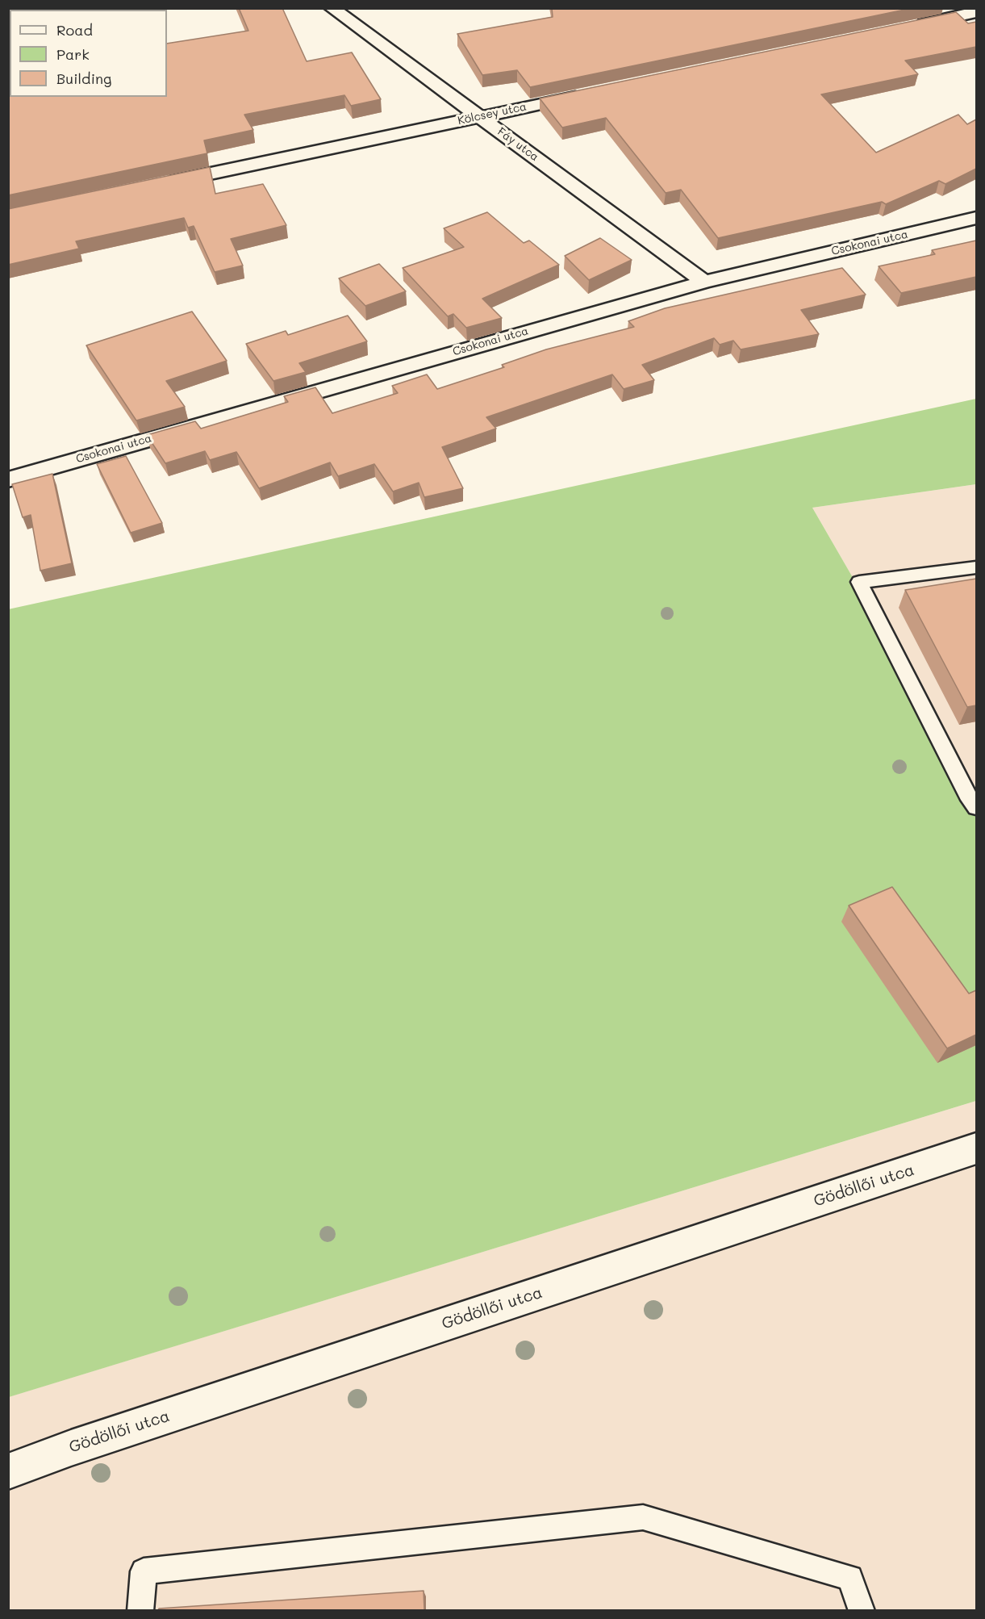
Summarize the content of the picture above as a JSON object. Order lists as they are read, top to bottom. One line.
{"streets":{"street":["Kölcsey utca","Fáy utca","Csokonai utca","Gödöllői utca"]},"crossings":[["Kölcsey utca","Fáy utca"],["Fáy utca","Csokonai utca"]],"legend":["Road","Park","Building"]}
